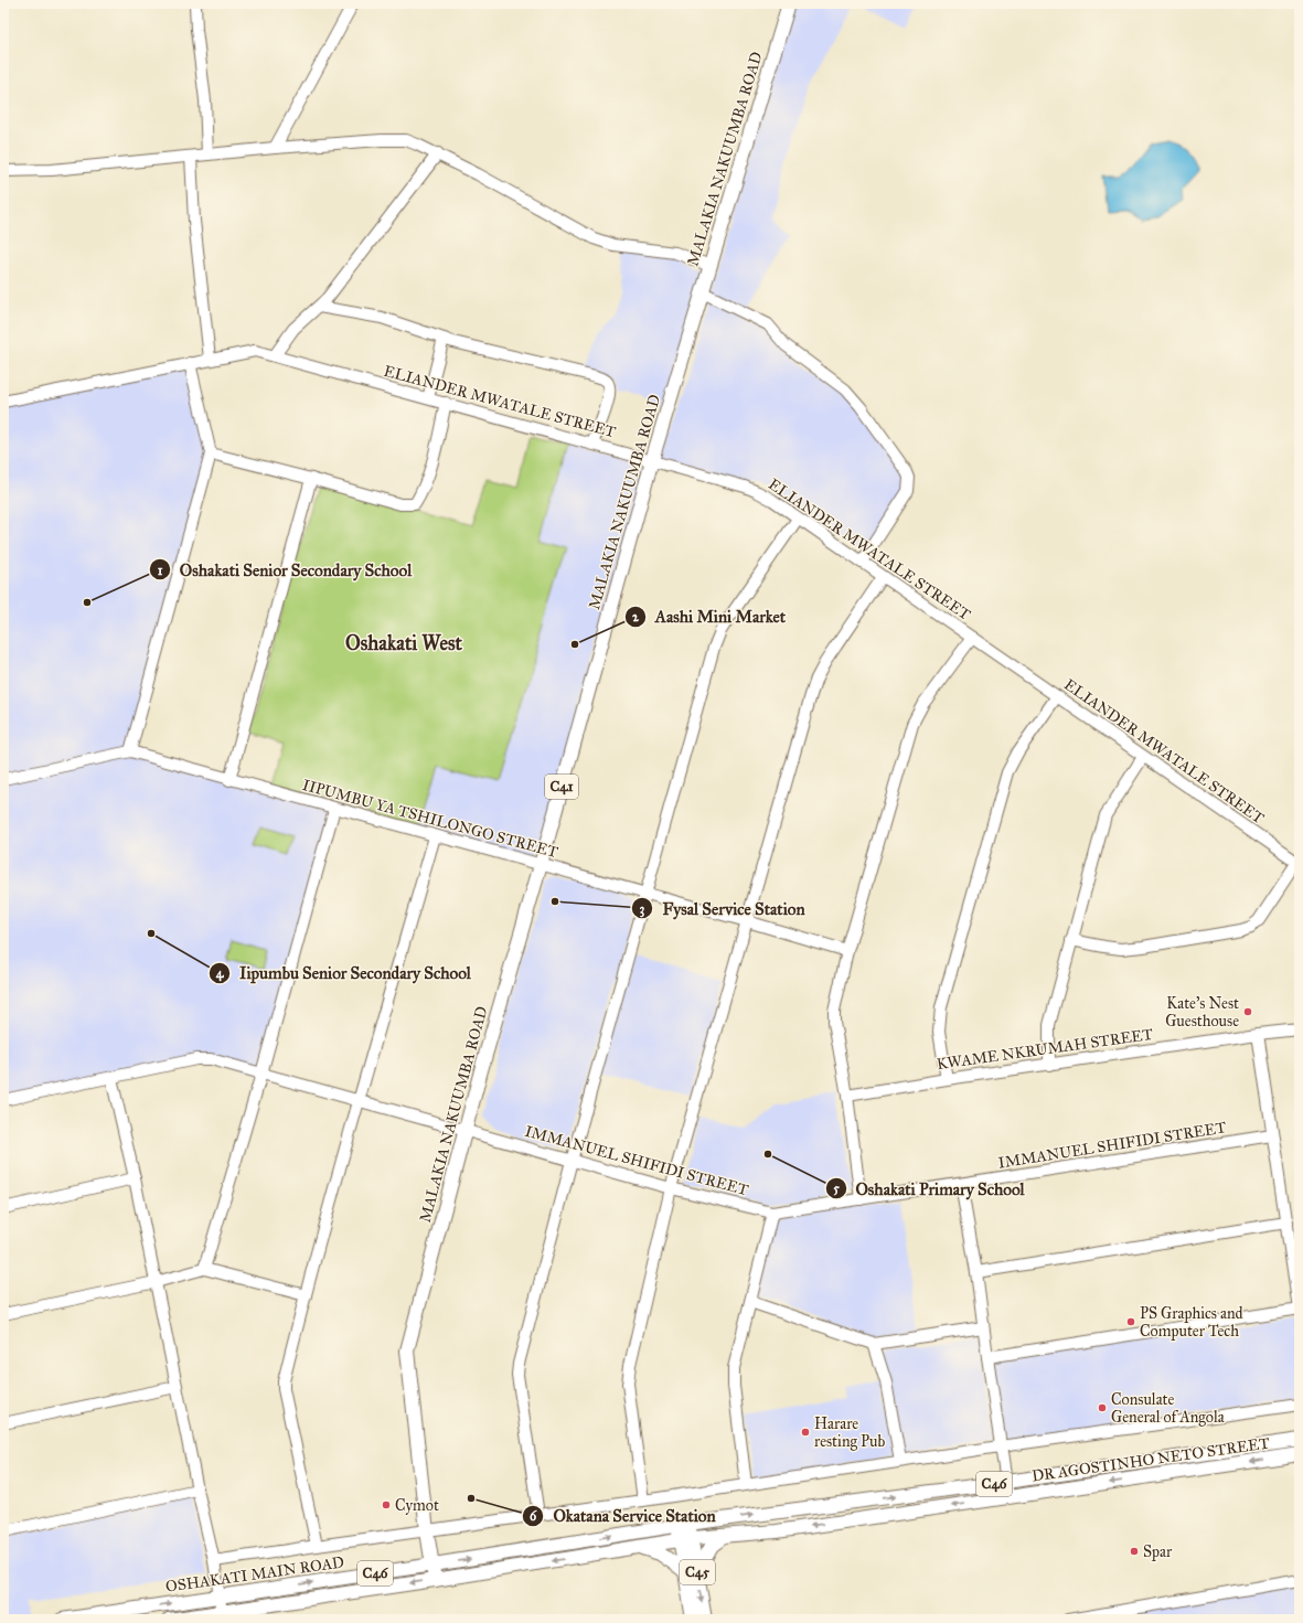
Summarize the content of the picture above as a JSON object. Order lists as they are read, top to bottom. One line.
{"streets":{"main road":["MALAKIA NAKUUMBA ROAD","C41","DR AGOSTINHO NETO STREET","C46","C45","OSHAKATI MAIN ROAD"],"street":["ELIANDER MWATALE STREET","IIPUMBU YA TSHILONGO STREET","KWAME NKRUMAH STREET","IMMANUEL SHIFIDI STREET"]},"crossings":[["MALAKIA NAKUUMBA ROAD","ELIANDER MWATALE STREET"],["MALAKIA NAKUUMBA ROAD","IIPUMBU YA TSHILONGO STREET"],["MALAKIA NAKUUMBA ROAD","IMMANUEL SHIFIDI STREET"],["MALAKIA NAKUUMBA ROAD","OSHAKATI MAIN ROAD"],["DR AGOSTINHO NETO STREET","C45"],["DR AGOSTINHO NETO STREET","OSHAKATI MAIN ROAD"],["C45","OSHAKATI MAIN ROAD"]],"districts":["Oshakati West"],"places":["Oshakati Senior Secondary School","Aashi Mini Market","Fysal Service Station","Iipumbu Senior Secondary School","Kate's Nest Guesthouse","Oshakati Primary School","PS Graphics and Computer Tech","Consulate General of Angola","Harare resting Pub","Okatana Service Station","Cymot","Spar"]}
